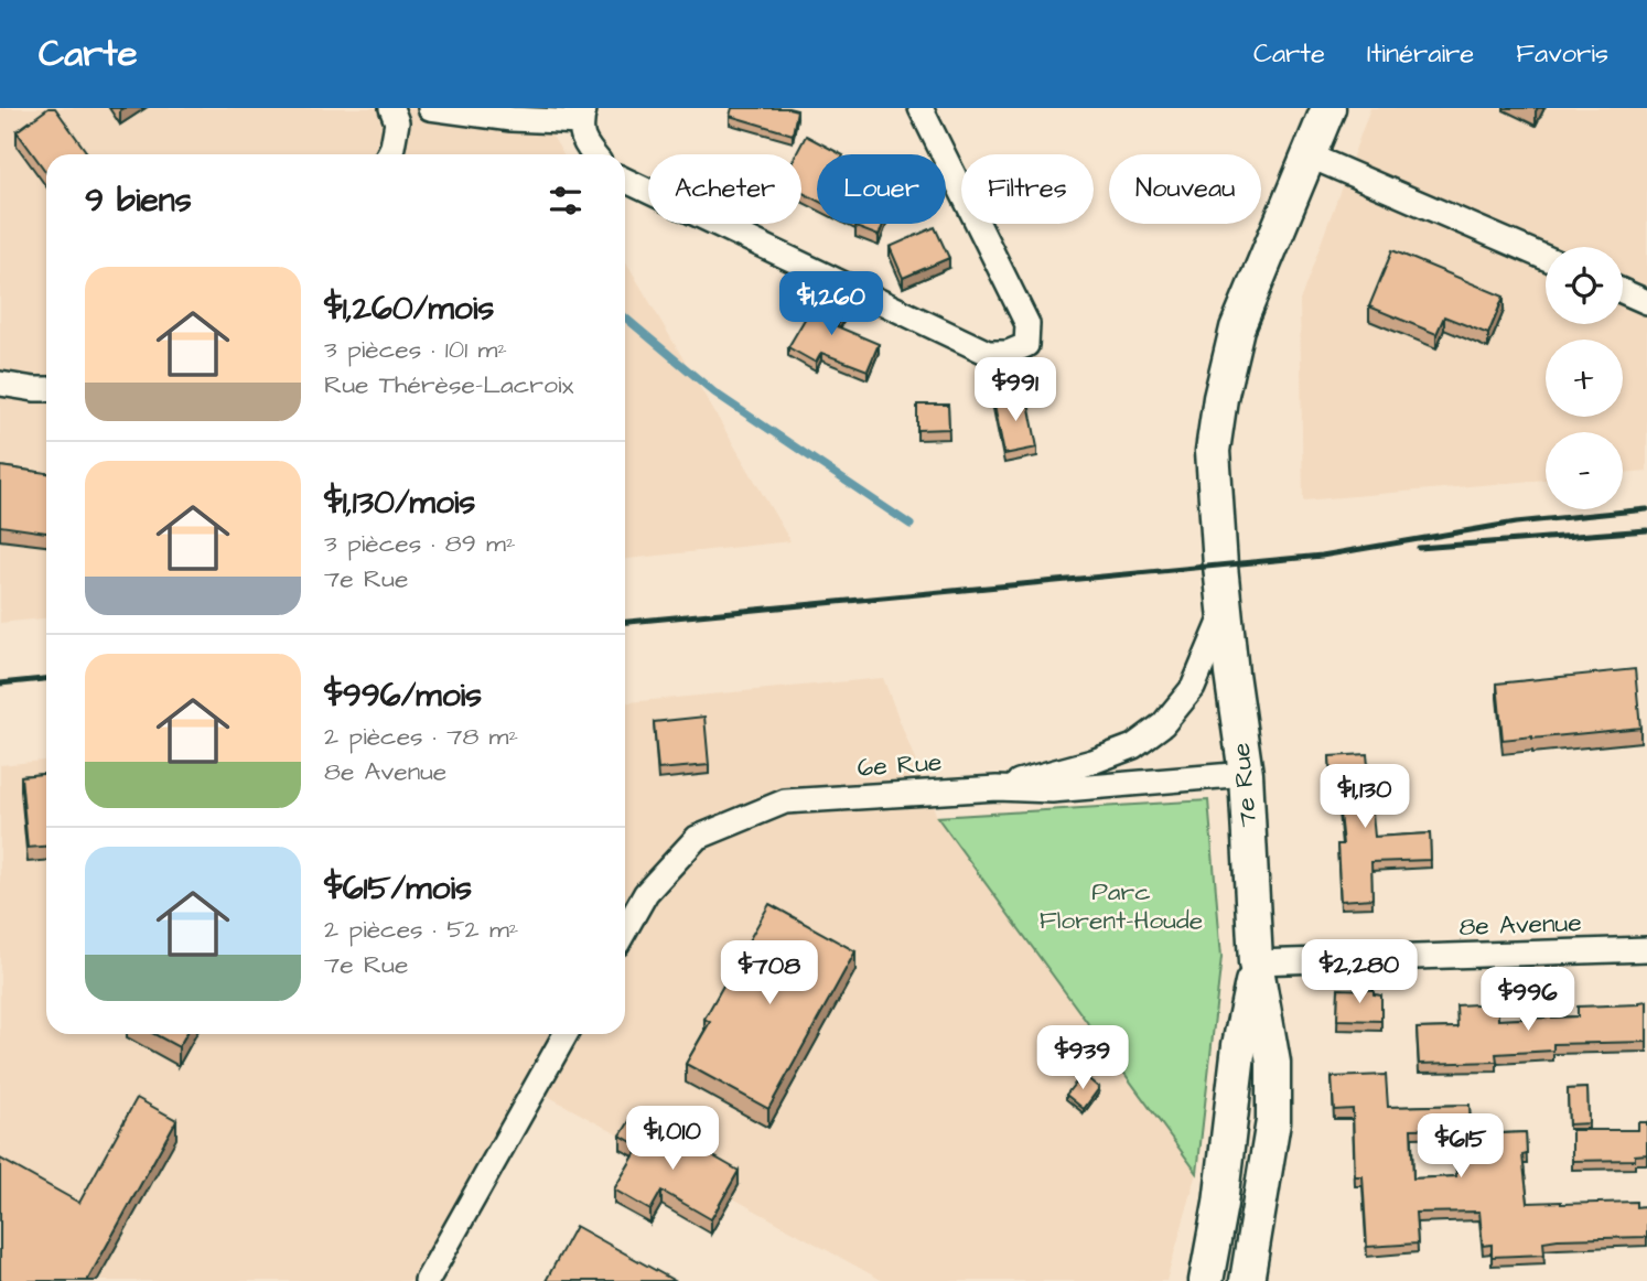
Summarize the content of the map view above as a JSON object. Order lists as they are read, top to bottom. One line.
{"streets":{"main road":["7e Rue"],"street":["6e Rue","8e Avenue"]},"crossings":[["6e Rue","7e Rue"],["7e Rue","8e Avenue"]],"parks":["Parc Florent-Houde"],"page":{"header":"Carte","nav":["Carte","Itinéraire","Favoris"],"chip":["Acheter","Louer","Filtres","Nouveau"],"heading":"9 biens","map_buttons":["+","−"],"list":[{"name":"$1,260/mois","note":"3 pièces · 101 m² · Rue Thérèse-Lacroix"},{"name":"$1,130/mois","note":"3 pièces · 89 m² · 7e Rue"},{"name":"$996/mois","note":"2 pièces · 78 m² · 8e Avenue"},{"name":"$615/mois","note":"2 pièces · 52 m² · 7e Rue"}],"price":["$1,260","$991","$1,130","$2,280","$708","$996","$939","$1,010","$615"]}}
